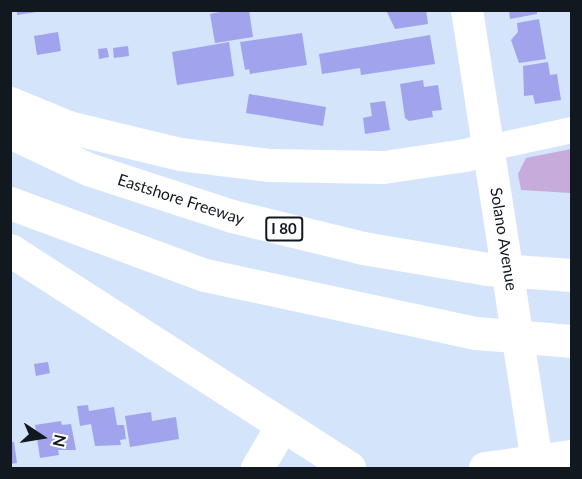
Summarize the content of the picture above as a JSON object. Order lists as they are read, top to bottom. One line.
{"streets":{"highway":["Eastshore Freeway","I 80"],"street":["Solano Avenue"]},"north":"right"}
